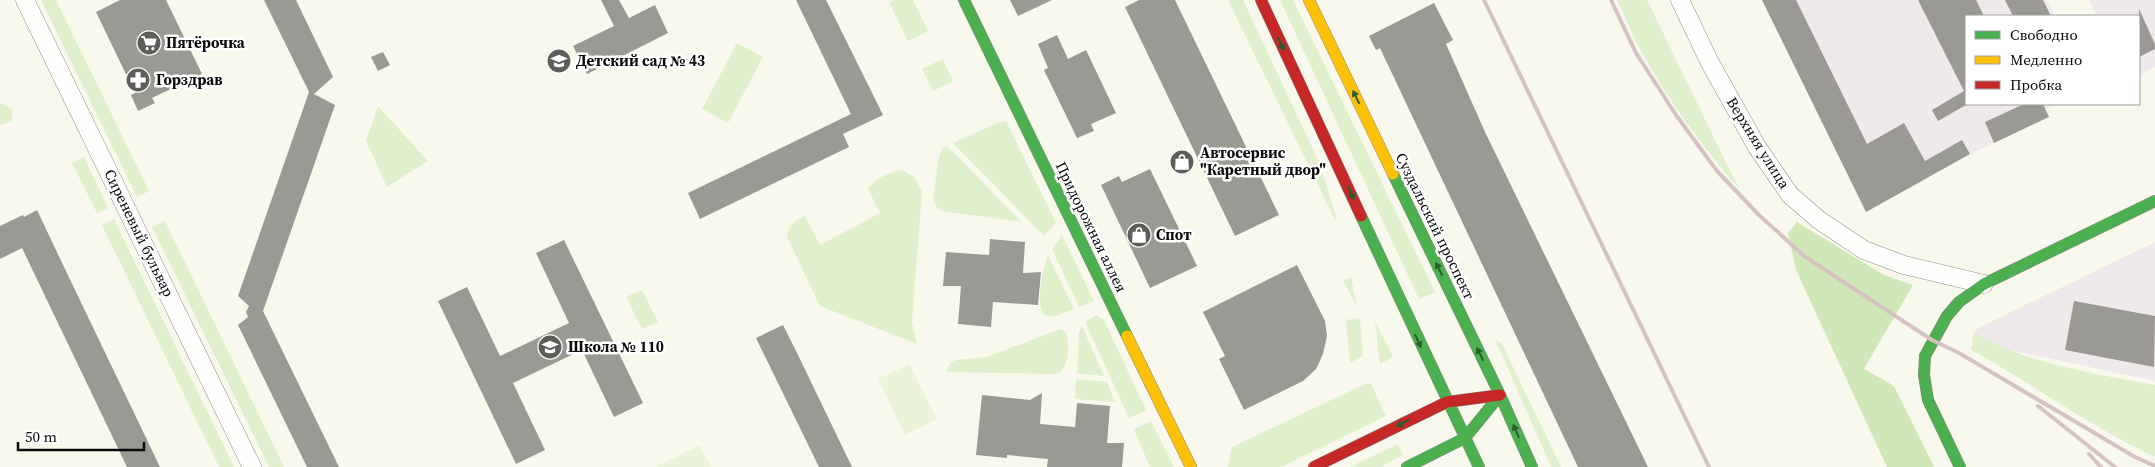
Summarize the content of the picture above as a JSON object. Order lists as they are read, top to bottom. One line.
{"streets":{"street":["Верхняя улица","Суздальский проспект","Придорожная аллея","Сиреневый бульвар"]},"places":{"supermarket":["Пятёрочка"],"school or university":["Детский сад № 43","Школа № 110"],"pharmacy":["Горздрав"],"shop":["Автосервис \"Каретный двор\"","Спот"]},"legend":["Свободно","Медленно","Пробка"],"scale_bar":"50 m"}
